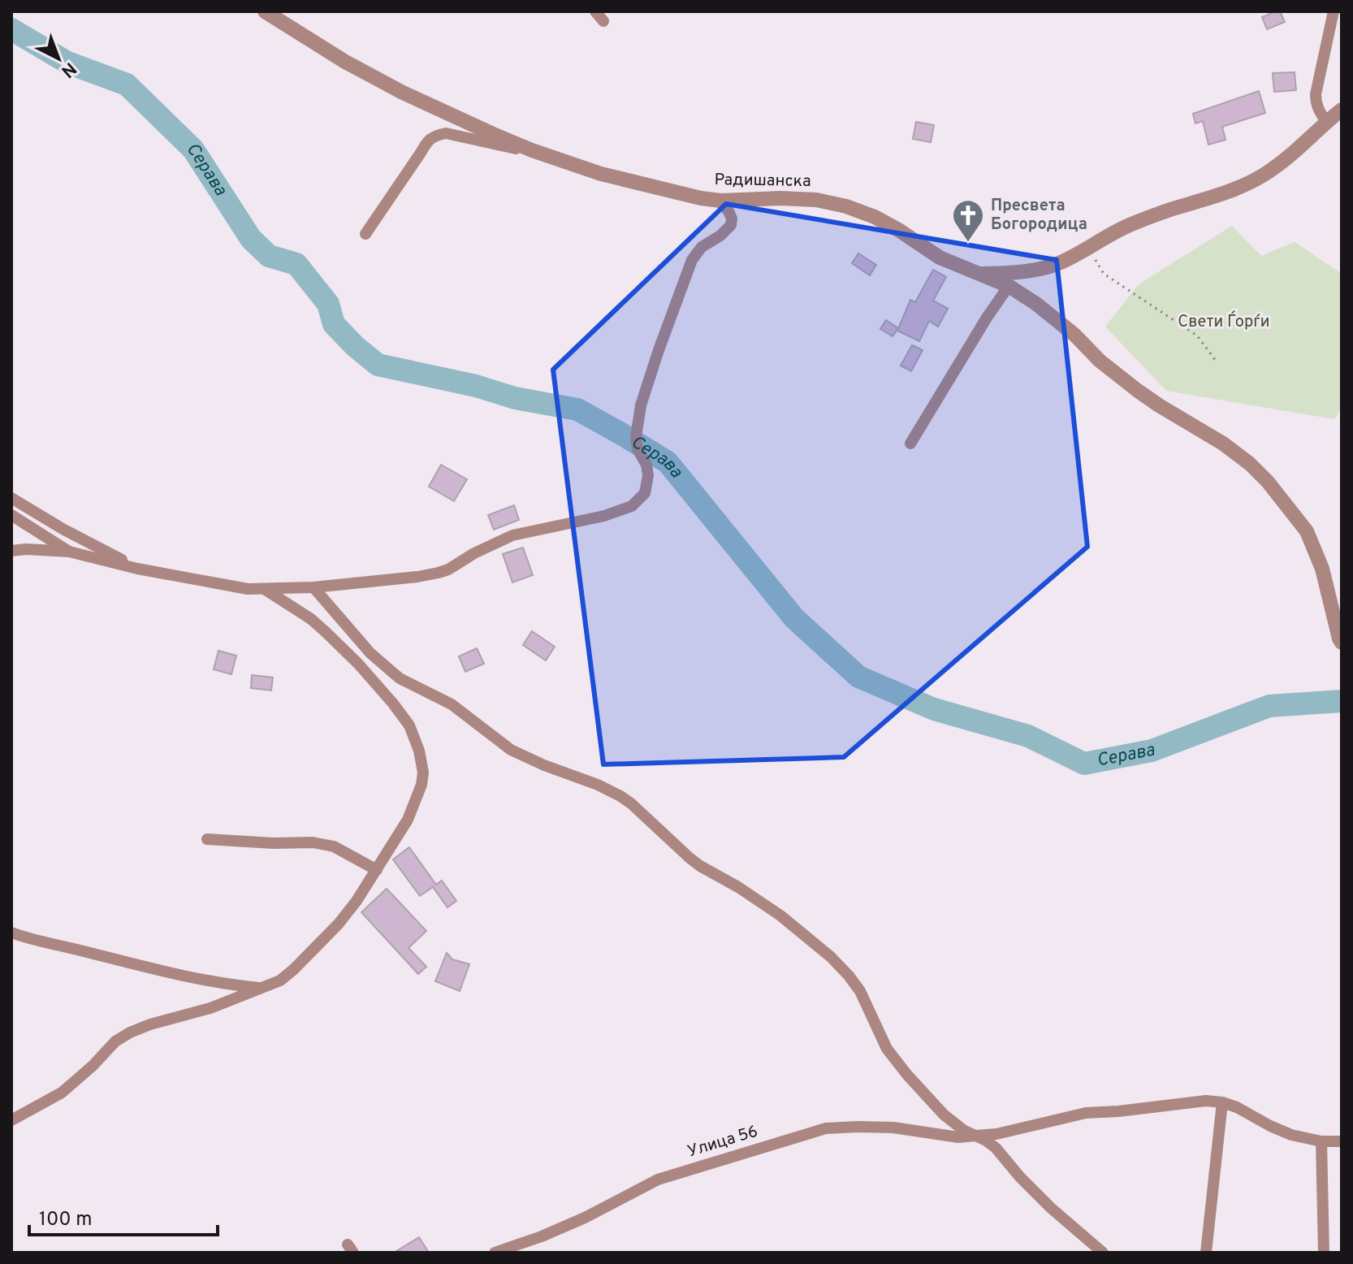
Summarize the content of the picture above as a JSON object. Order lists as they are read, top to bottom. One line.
{"streets":{"street":["Радишанска","Улица 56"]},"water":["Серава"],"parks":["Свети Ѓорѓи"],"places":{"church":["Пресвета Богородица"]},"scale_bar":"100 m","north":"bottom right"}
